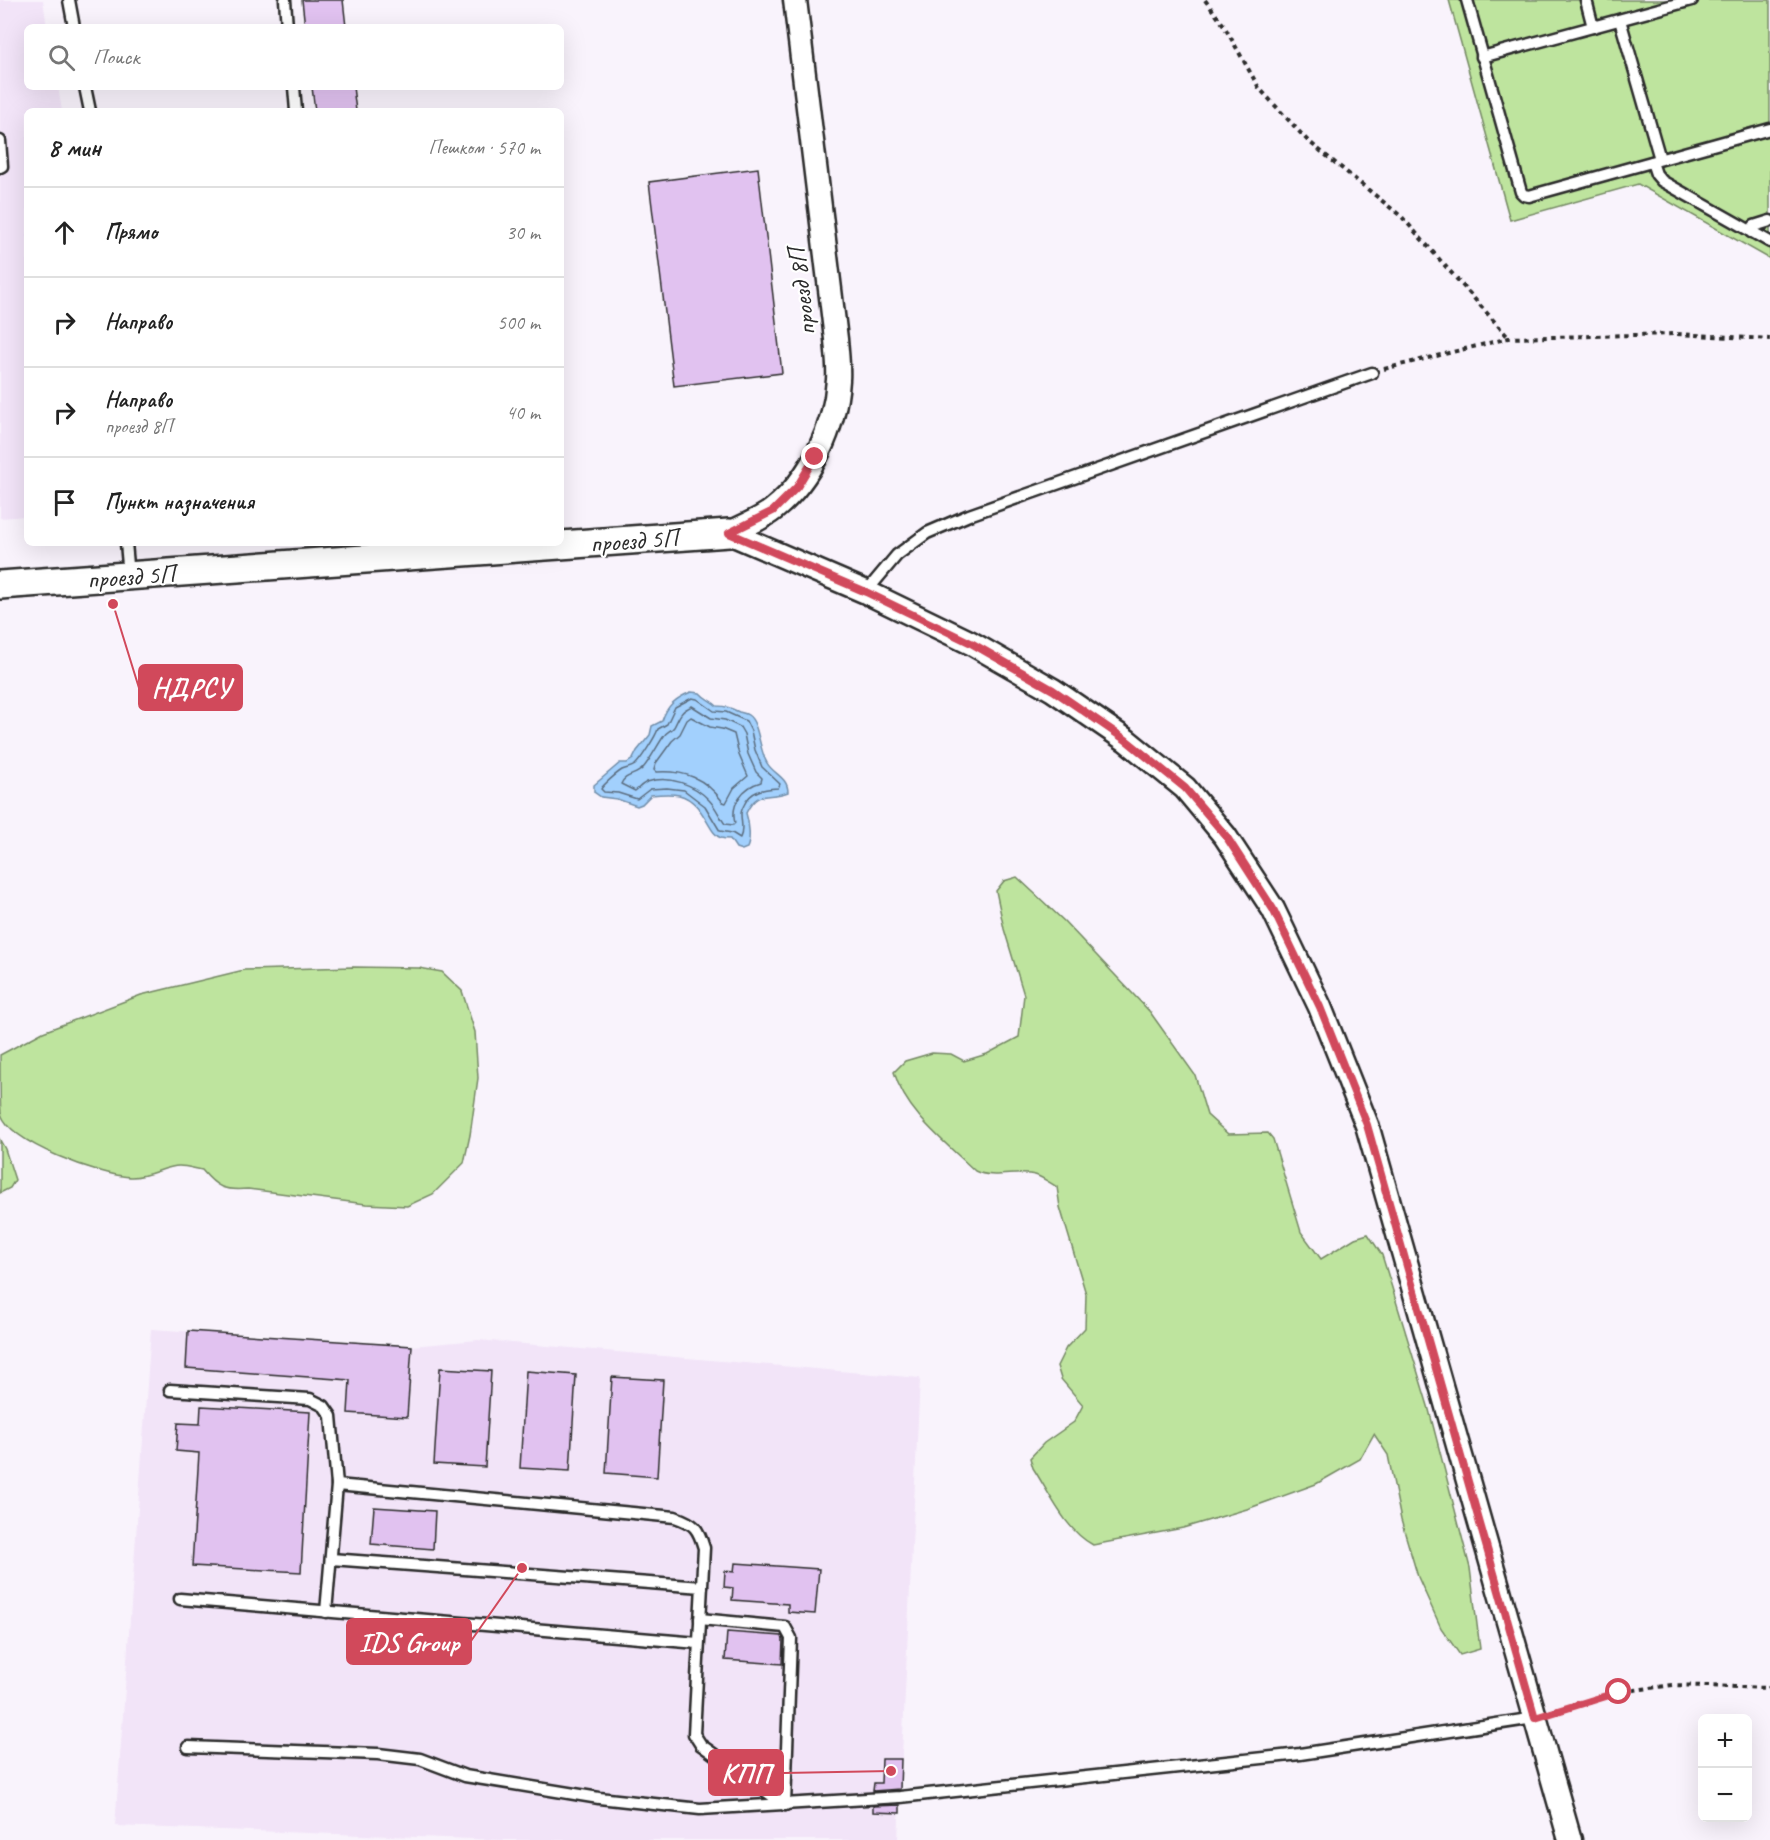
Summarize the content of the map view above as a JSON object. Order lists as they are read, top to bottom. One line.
{"streets":{"street":["проезд 8П","проезд 5П"]},"crossings":[["проезд 8П","проезд 5П"]],"places":["НДРСУ","IDS Group","КПП"],"page":{"search":"Поиск","heading":["8 мин","Пешком · 570 m"],"list":[["Прямо","30 m"],["Направо","500 m"],["Направо","проезд 8П","40 m"],"Пункт назначения"],"map_buttons":["+","−"]}}
